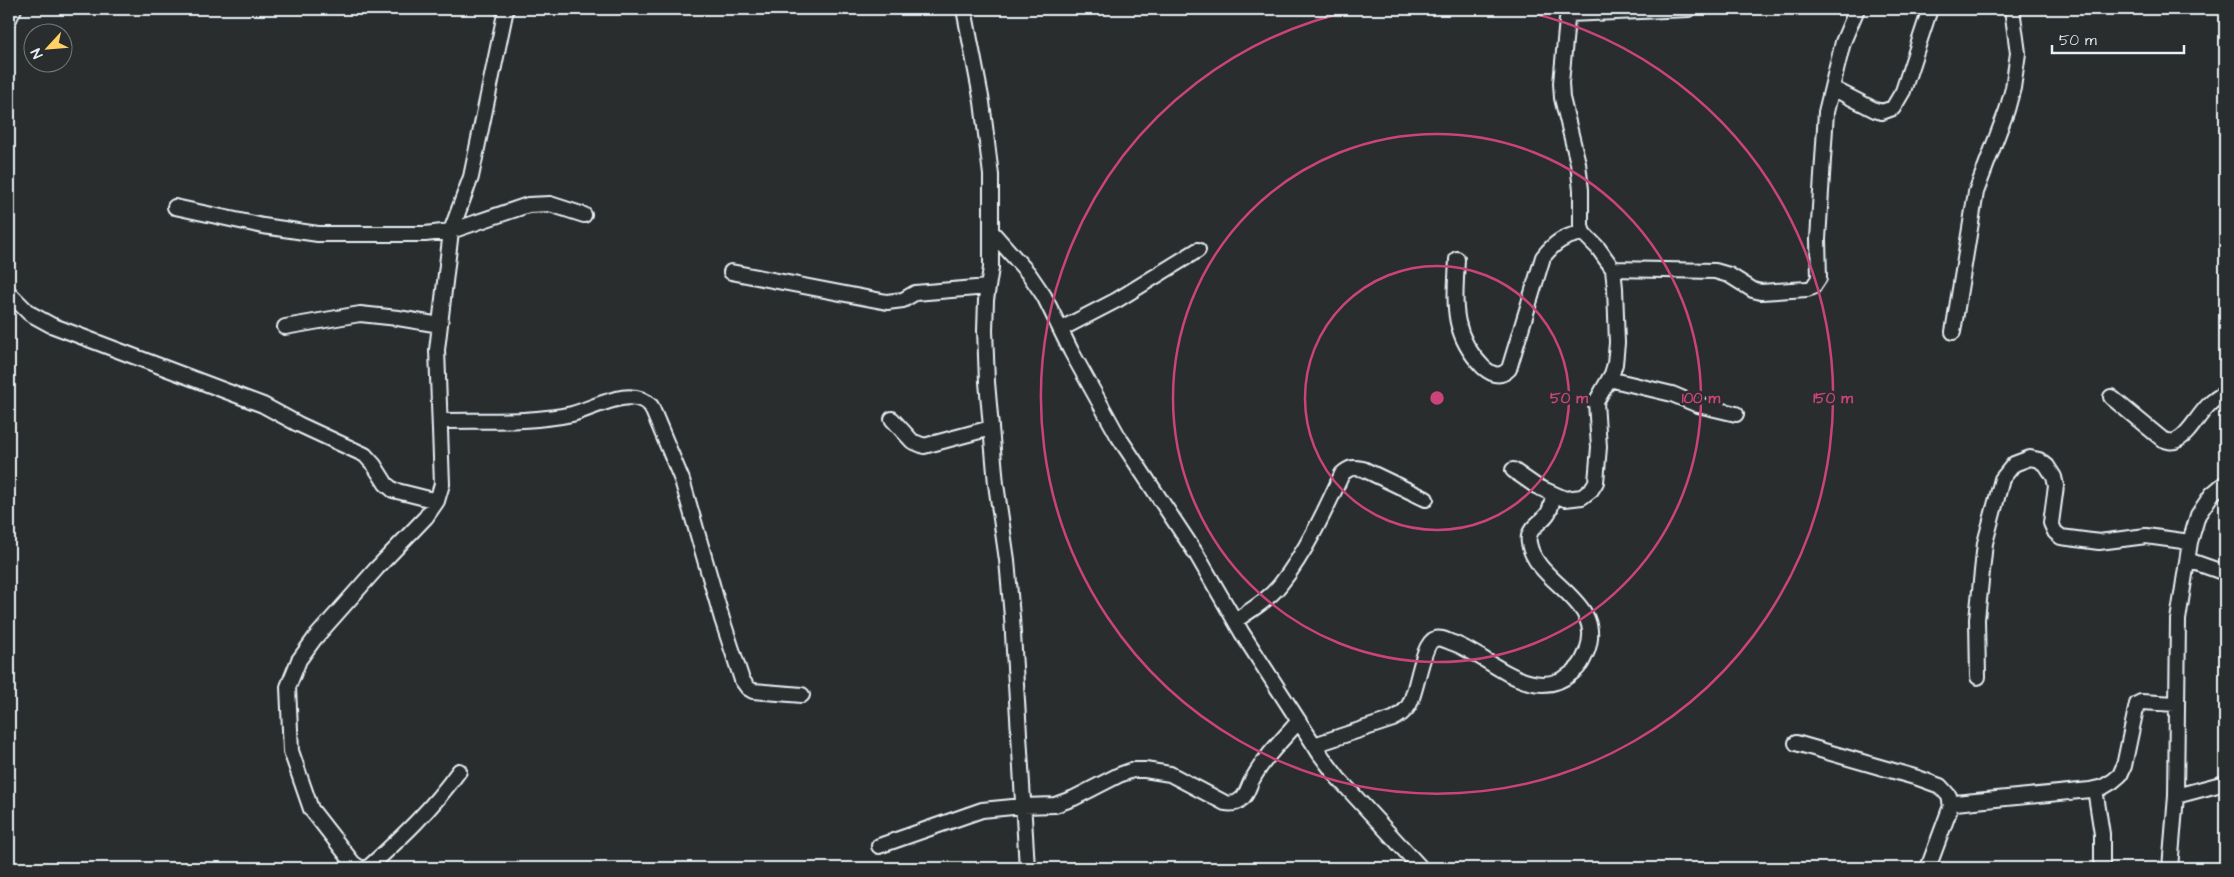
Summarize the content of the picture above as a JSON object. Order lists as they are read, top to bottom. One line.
{"scale_bar":"50 m","north":"bottom left","rings":["50 m","100 m","150 m"]}
